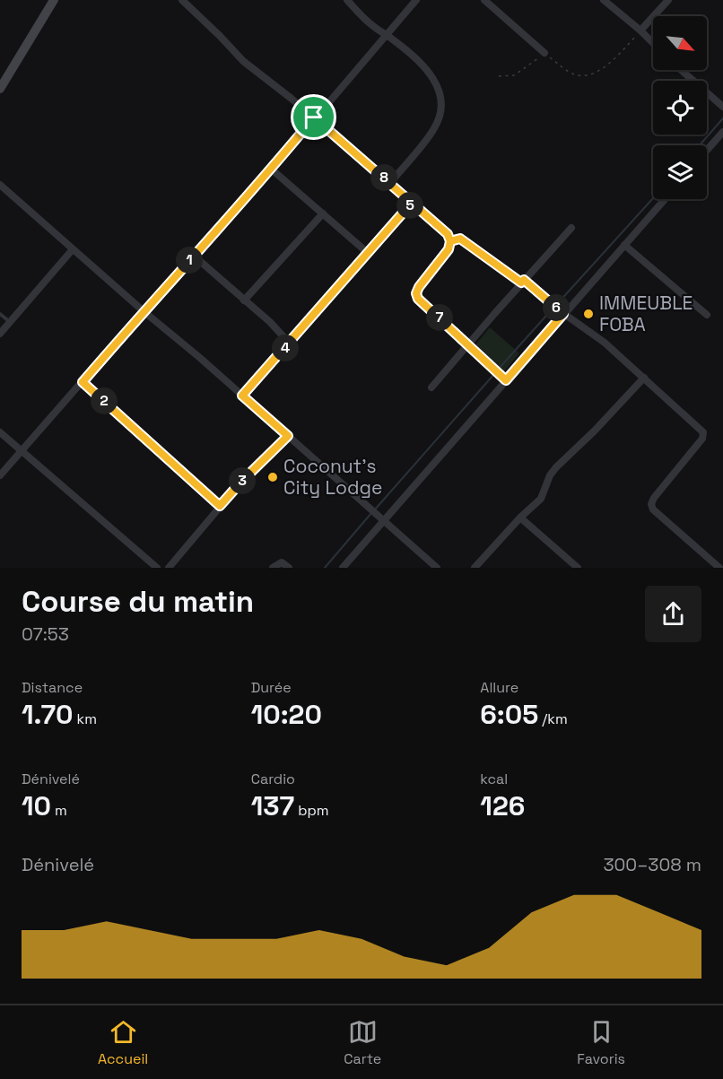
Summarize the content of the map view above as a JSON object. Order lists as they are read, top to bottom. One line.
{"places":["IMMEUBLE FOBA","Coconut’s City Lodge"],"north":"bottom right","page":{"pins":["8","5","1","6","7","4","2","3"],"heading":["Course du matin","07:53"],"stats":[["Distance","1.70 km"],["Durée","10:20"],["Allure","6:05 /km"],["Dénivelé","10 m"],["Cardio","137 bpm"],["kcal","126"]],"chart":["Dénivelé","300–308 m"],"tabs":["Accueil","Carte","Favoris"]}}
